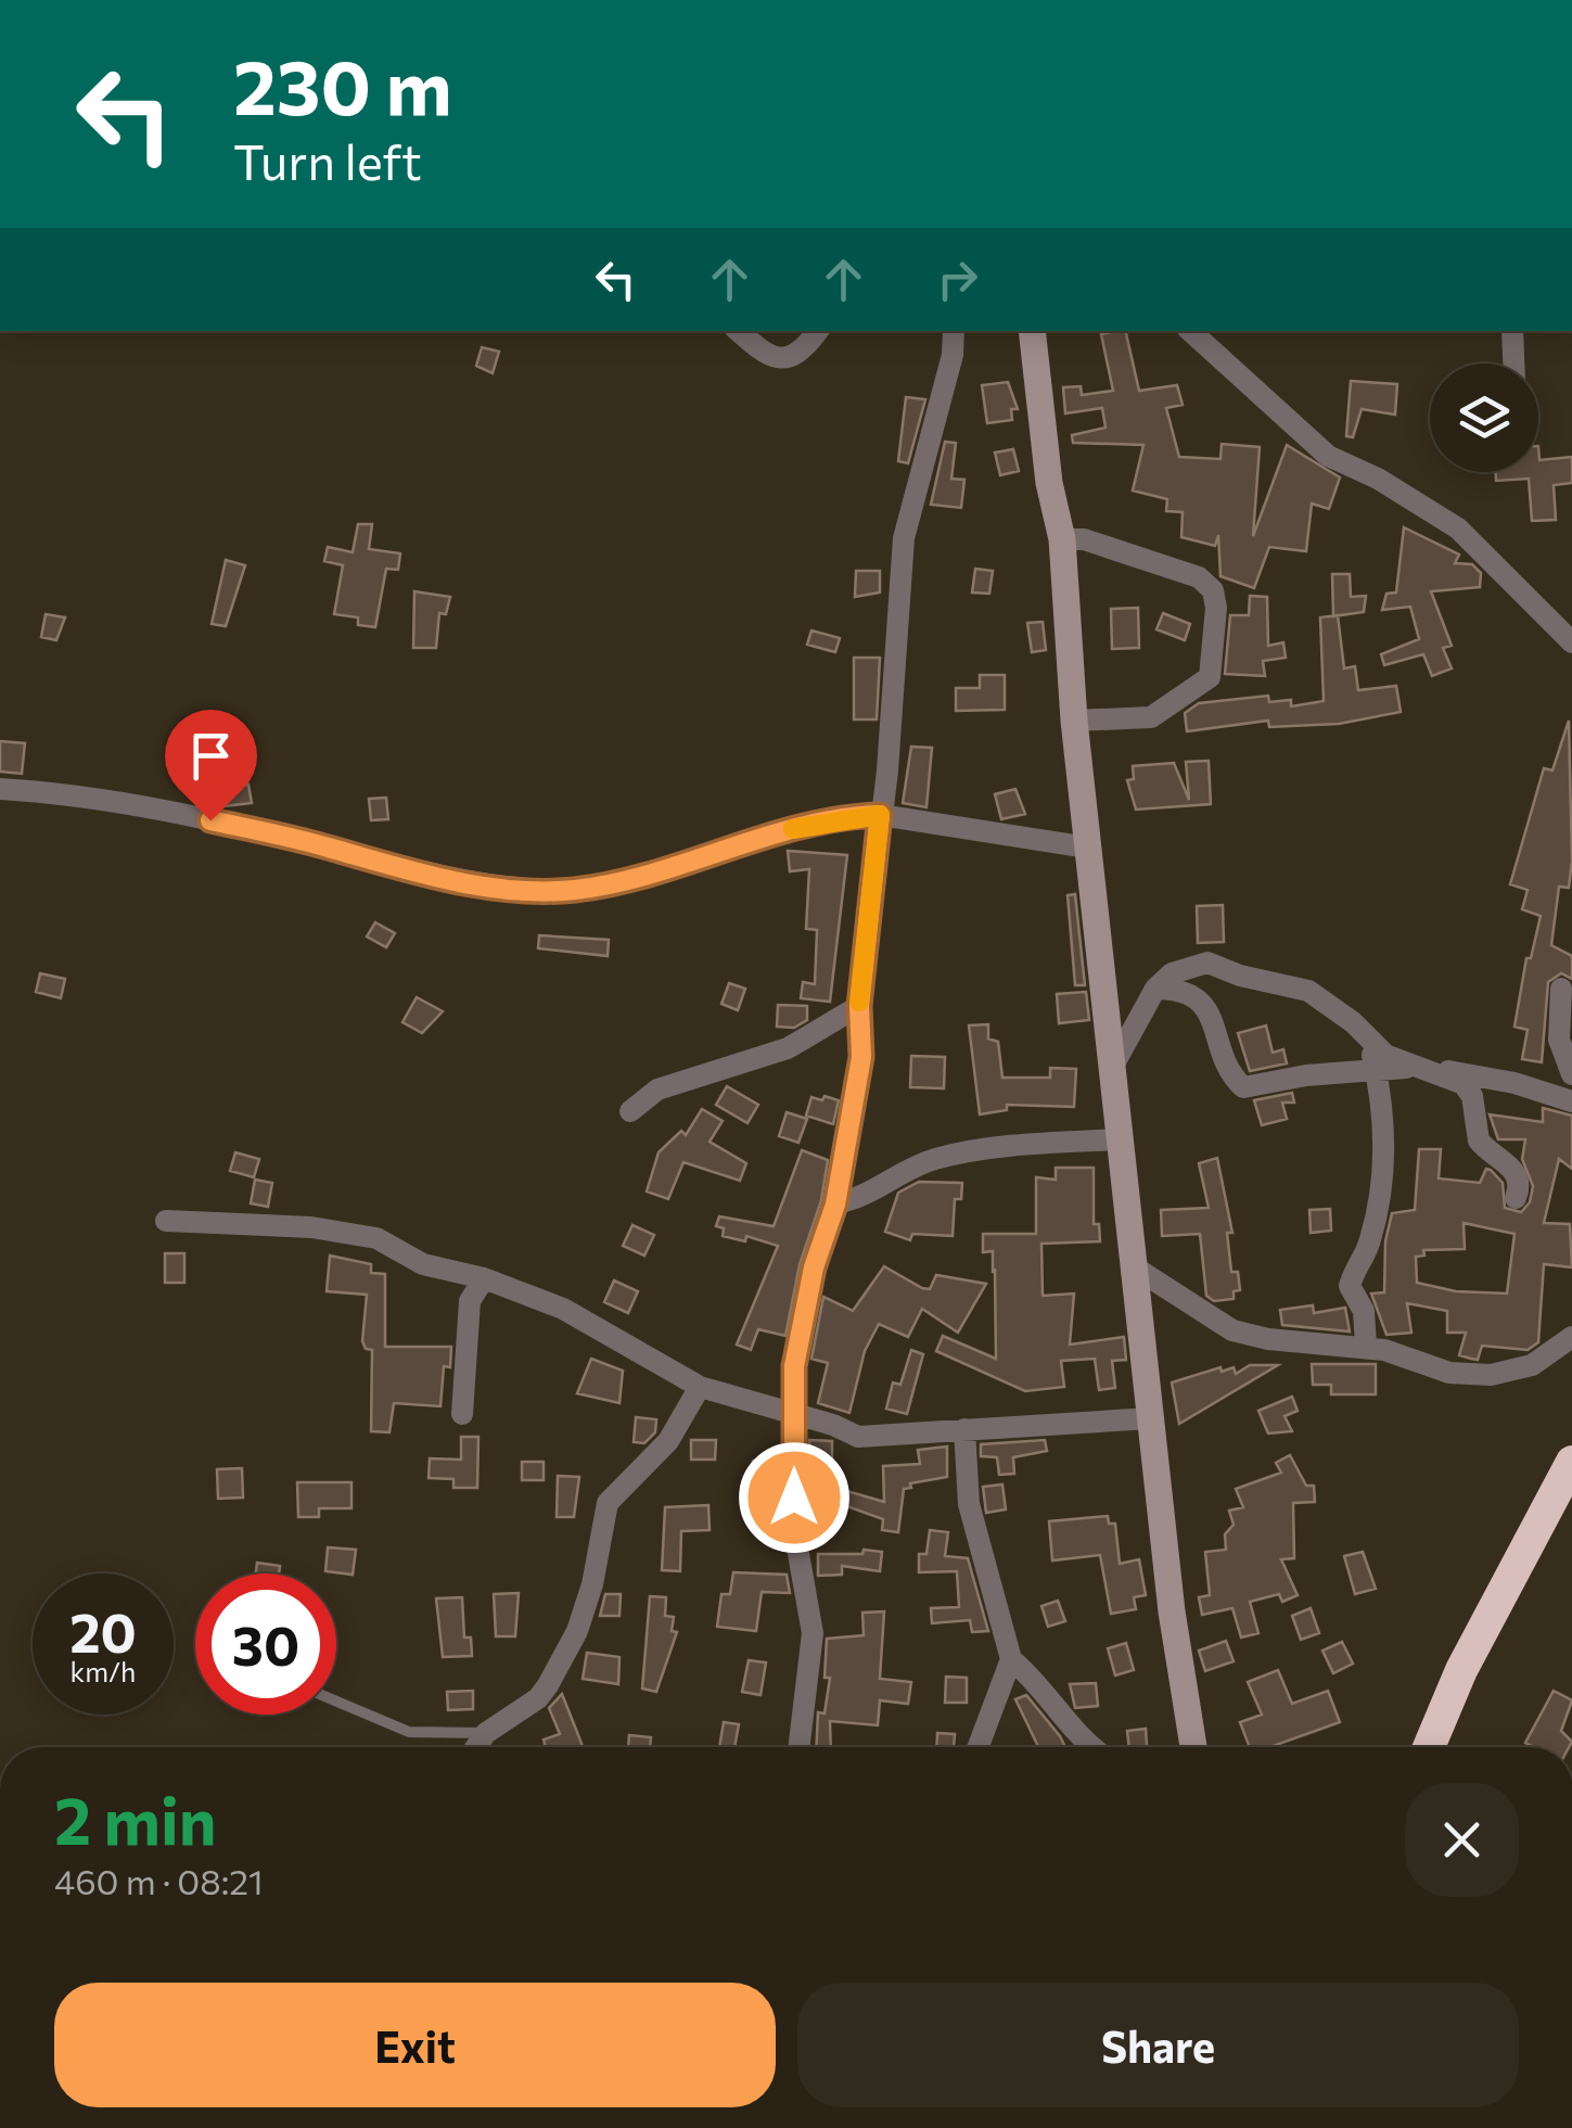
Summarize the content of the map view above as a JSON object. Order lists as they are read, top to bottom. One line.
{"page":{"turn":["230 m","Turn left"],"speed":"20 km/h","limit":"30","heading":["2 min","460 m · 08:21"],"buttons":["Exit","Share"]}}
